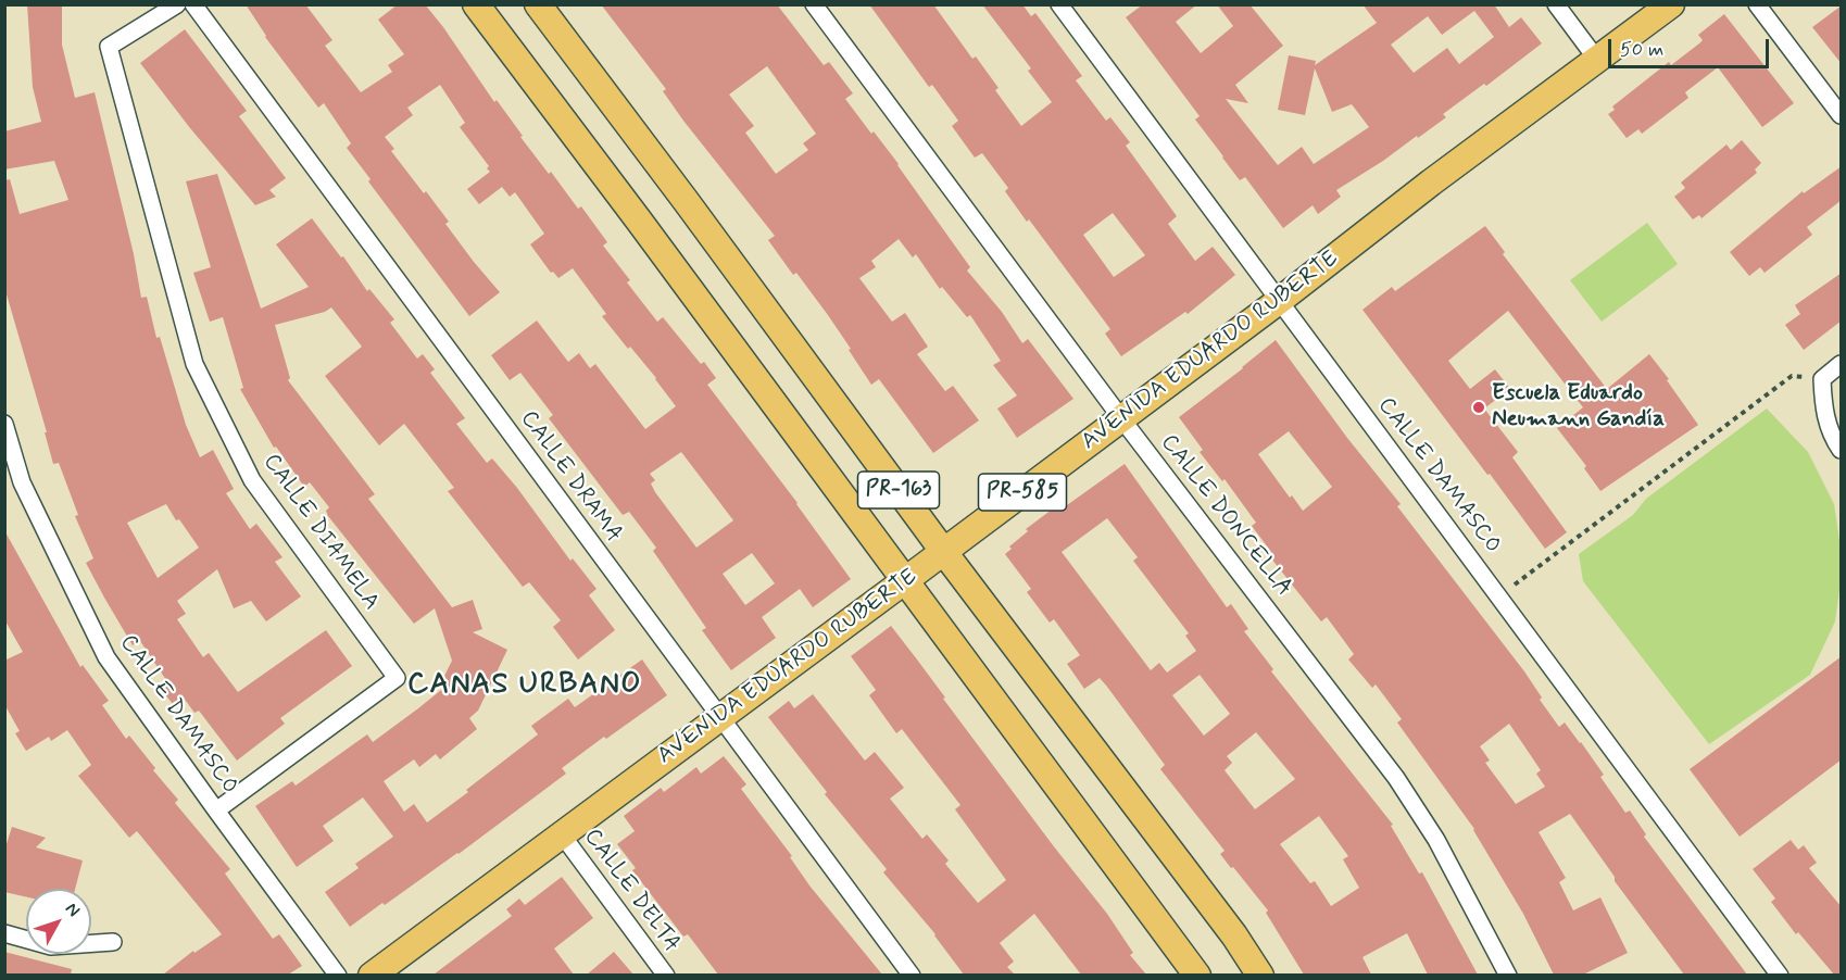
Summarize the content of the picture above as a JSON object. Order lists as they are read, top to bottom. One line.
{"streets":{"main road":["AVENIDA EDUARDO RUBERTE","PR-163","PR-585"],"street":["CALLE DAMASCO","CALLE DRAMA","CALLE DONCELLA","CALLE DIAMELA","CALLE DELTA"]},"crossings":[["AVENIDA EDUARDO RUBERTE","CALLE DAMASCO"],["AVENIDA EDUARDO RUBERTE","CALLE DRAMA"],["AVENIDA EDUARDO RUBERTE","PR-163"],["AVENIDA EDUARDO RUBERTE","CALLE DONCELLA"],["AVENIDA EDUARDO RUBERTE","CALLE DELTA"],["CALLE DAMASCO","CALLE DIAMELA"]],"districts":["CANAS URBANO"],"places":["Escuela Eduardo Neumann Gandía"],"scale_bar":"50 m","north":"top right"}
